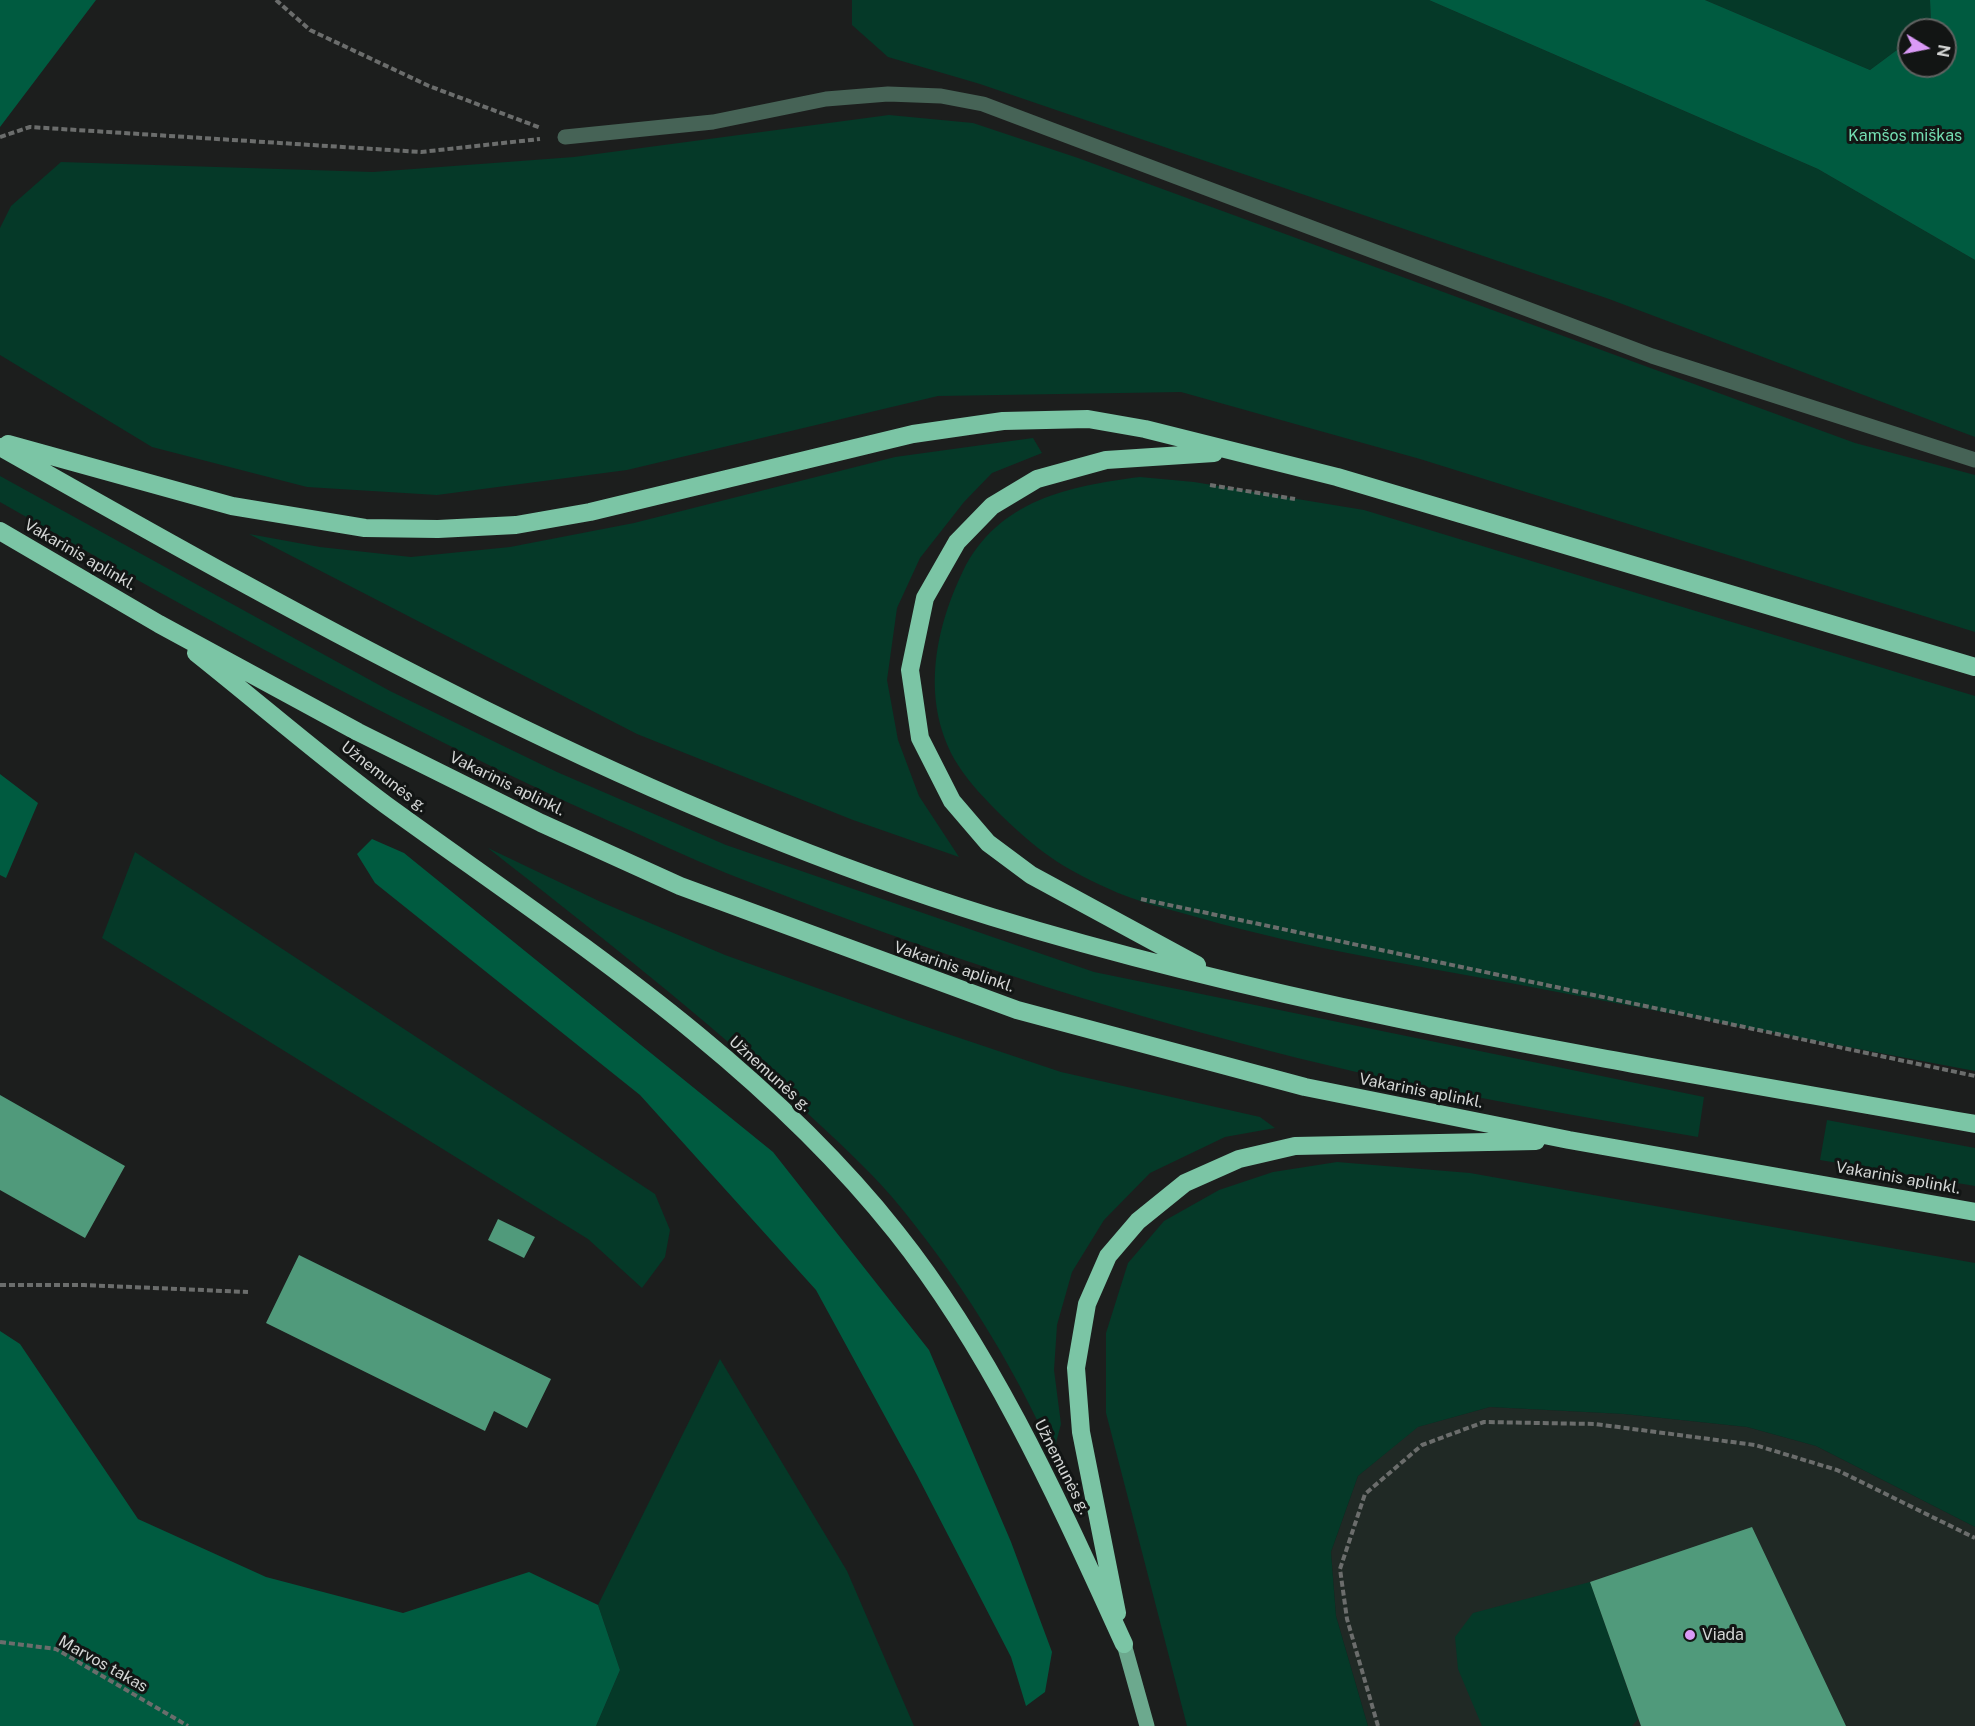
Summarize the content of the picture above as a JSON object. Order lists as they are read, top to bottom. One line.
{"streets":{"highway":["Vakarinis aplinkl.","Užnemunės g."],"path":["Marvos takas"]},"crossings":[["Vakarinis aplinkl.","Užnemunės g."]],"parks":["Kamšos miškas"],"places":["Viada"],"north":"right"}
